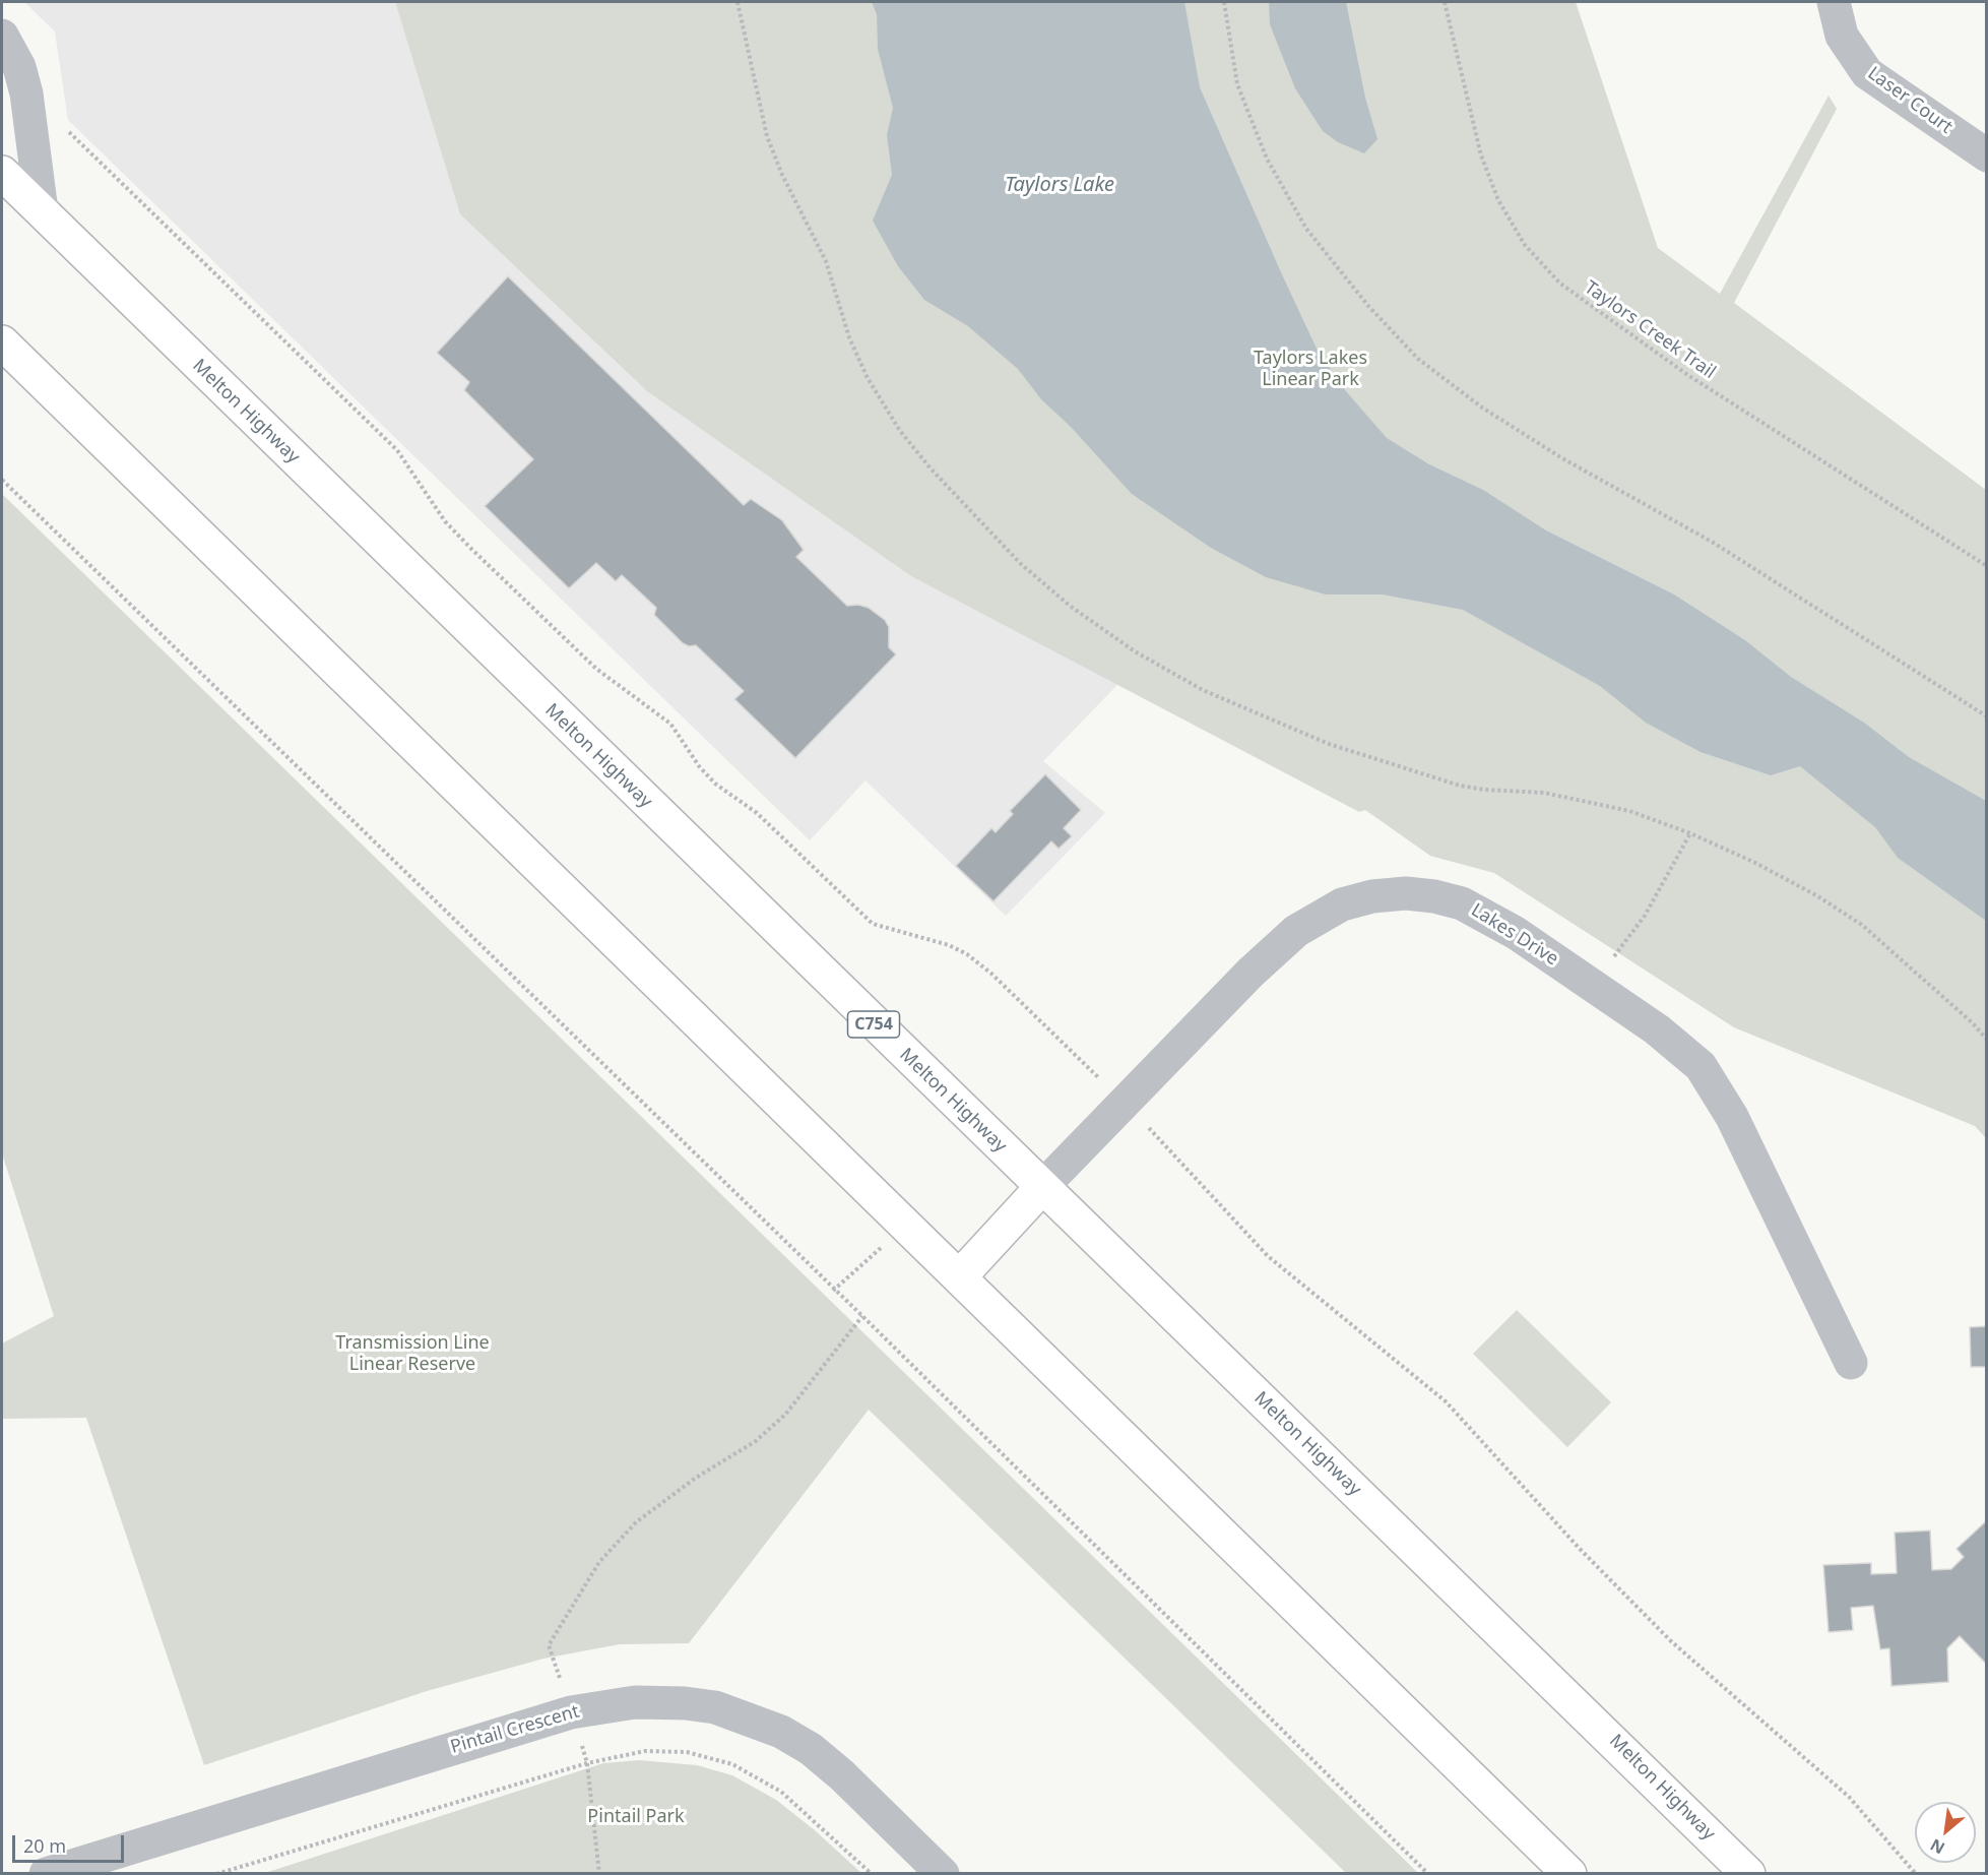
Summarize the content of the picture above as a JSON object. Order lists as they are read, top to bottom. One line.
{"streets":{"highway":["Melton Highway","C754"],"street":["Laser Court","Lakes Drive","Pintail Crescent"],"path":["Taylors Creek Trail"]},"crossings":[["Melton Highway","Lakes Drive"]],"water":["Taylors Lake"],"parks":["Taylors Lakes Linear Park","Transmission Line Linear Reserve","Pintail Park"],"scale_bar":"20 m","north":"bottom left"}
